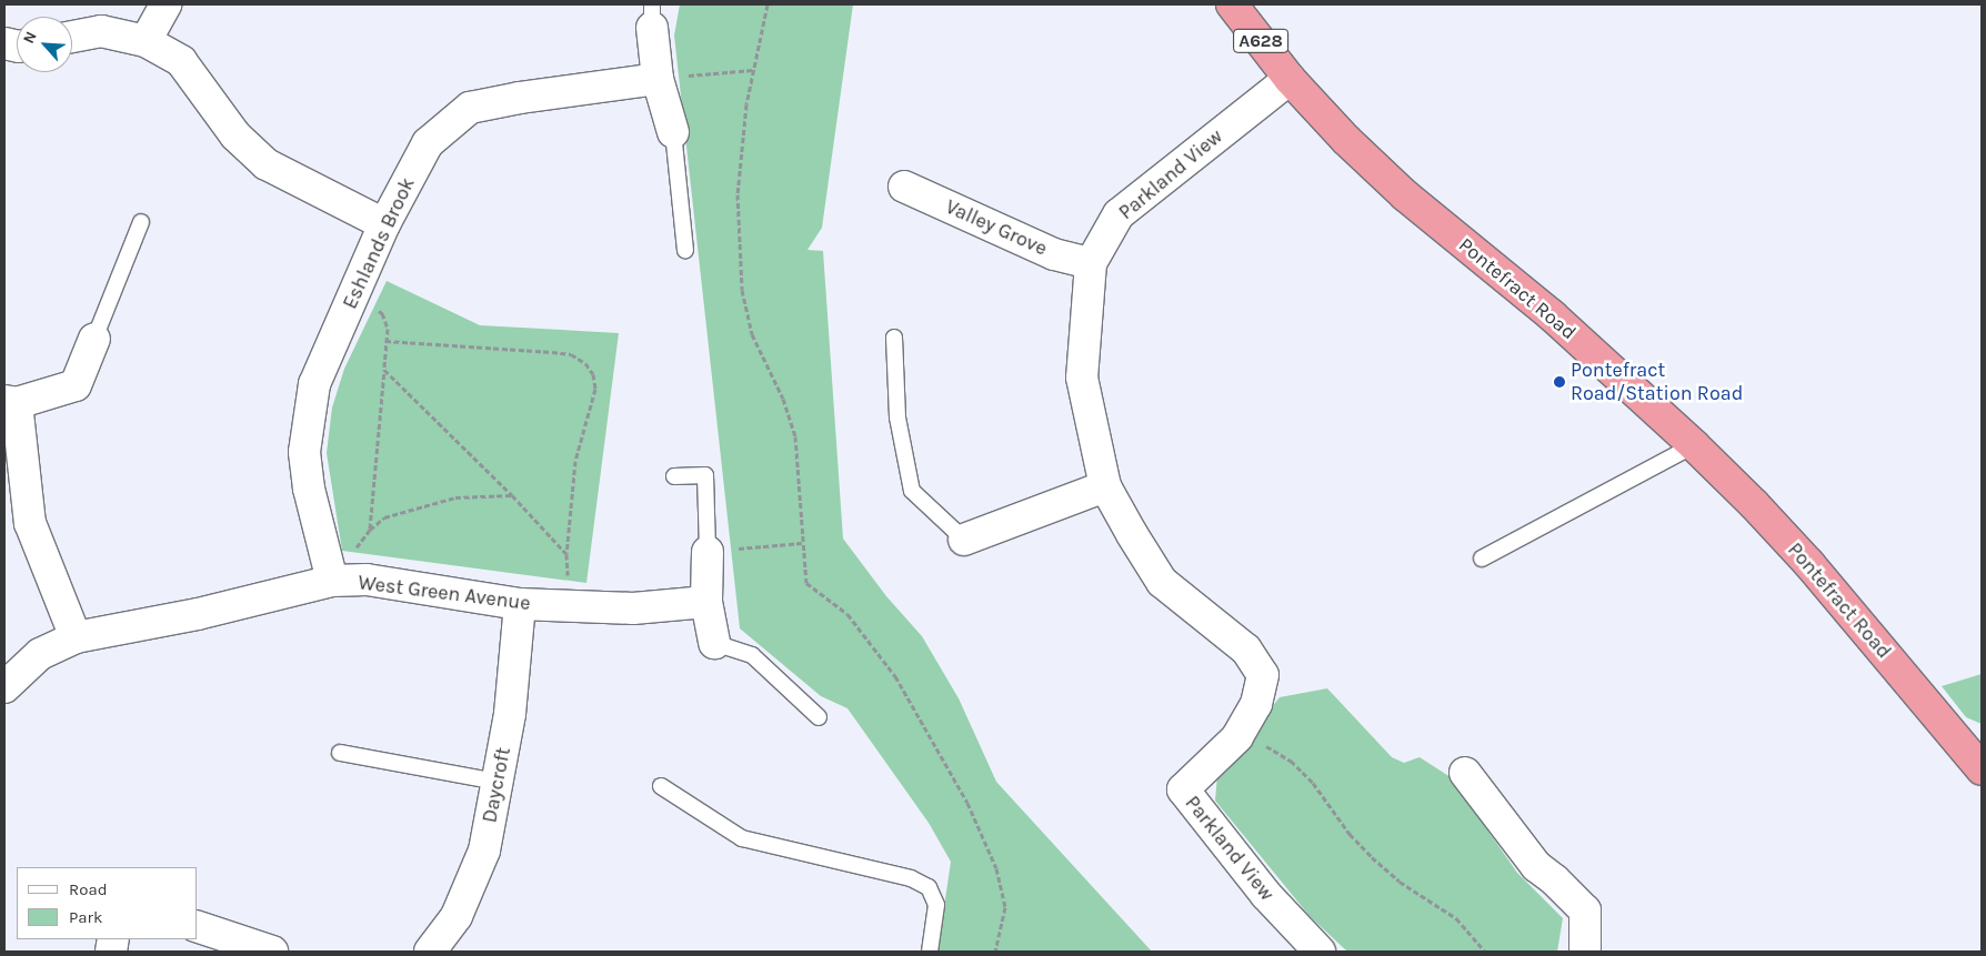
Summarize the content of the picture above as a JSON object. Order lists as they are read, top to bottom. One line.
{"streets":{"highway":["A628","Pontefract Road"],"street":["Parkland View","Valley Grove","Eshlands Brook","West Green Avenue","Daycroft"]},"crossings":[["Parkland View","Valley Grove"],["Parkland View","Pontefract Road"],["Eshlands Brook","West Green Avenue"],["West Green Avenue","Daycroft"]],"places":["Pontefract Road/Station Road"],"legend":["Road","Park"],"north":"top left"}
